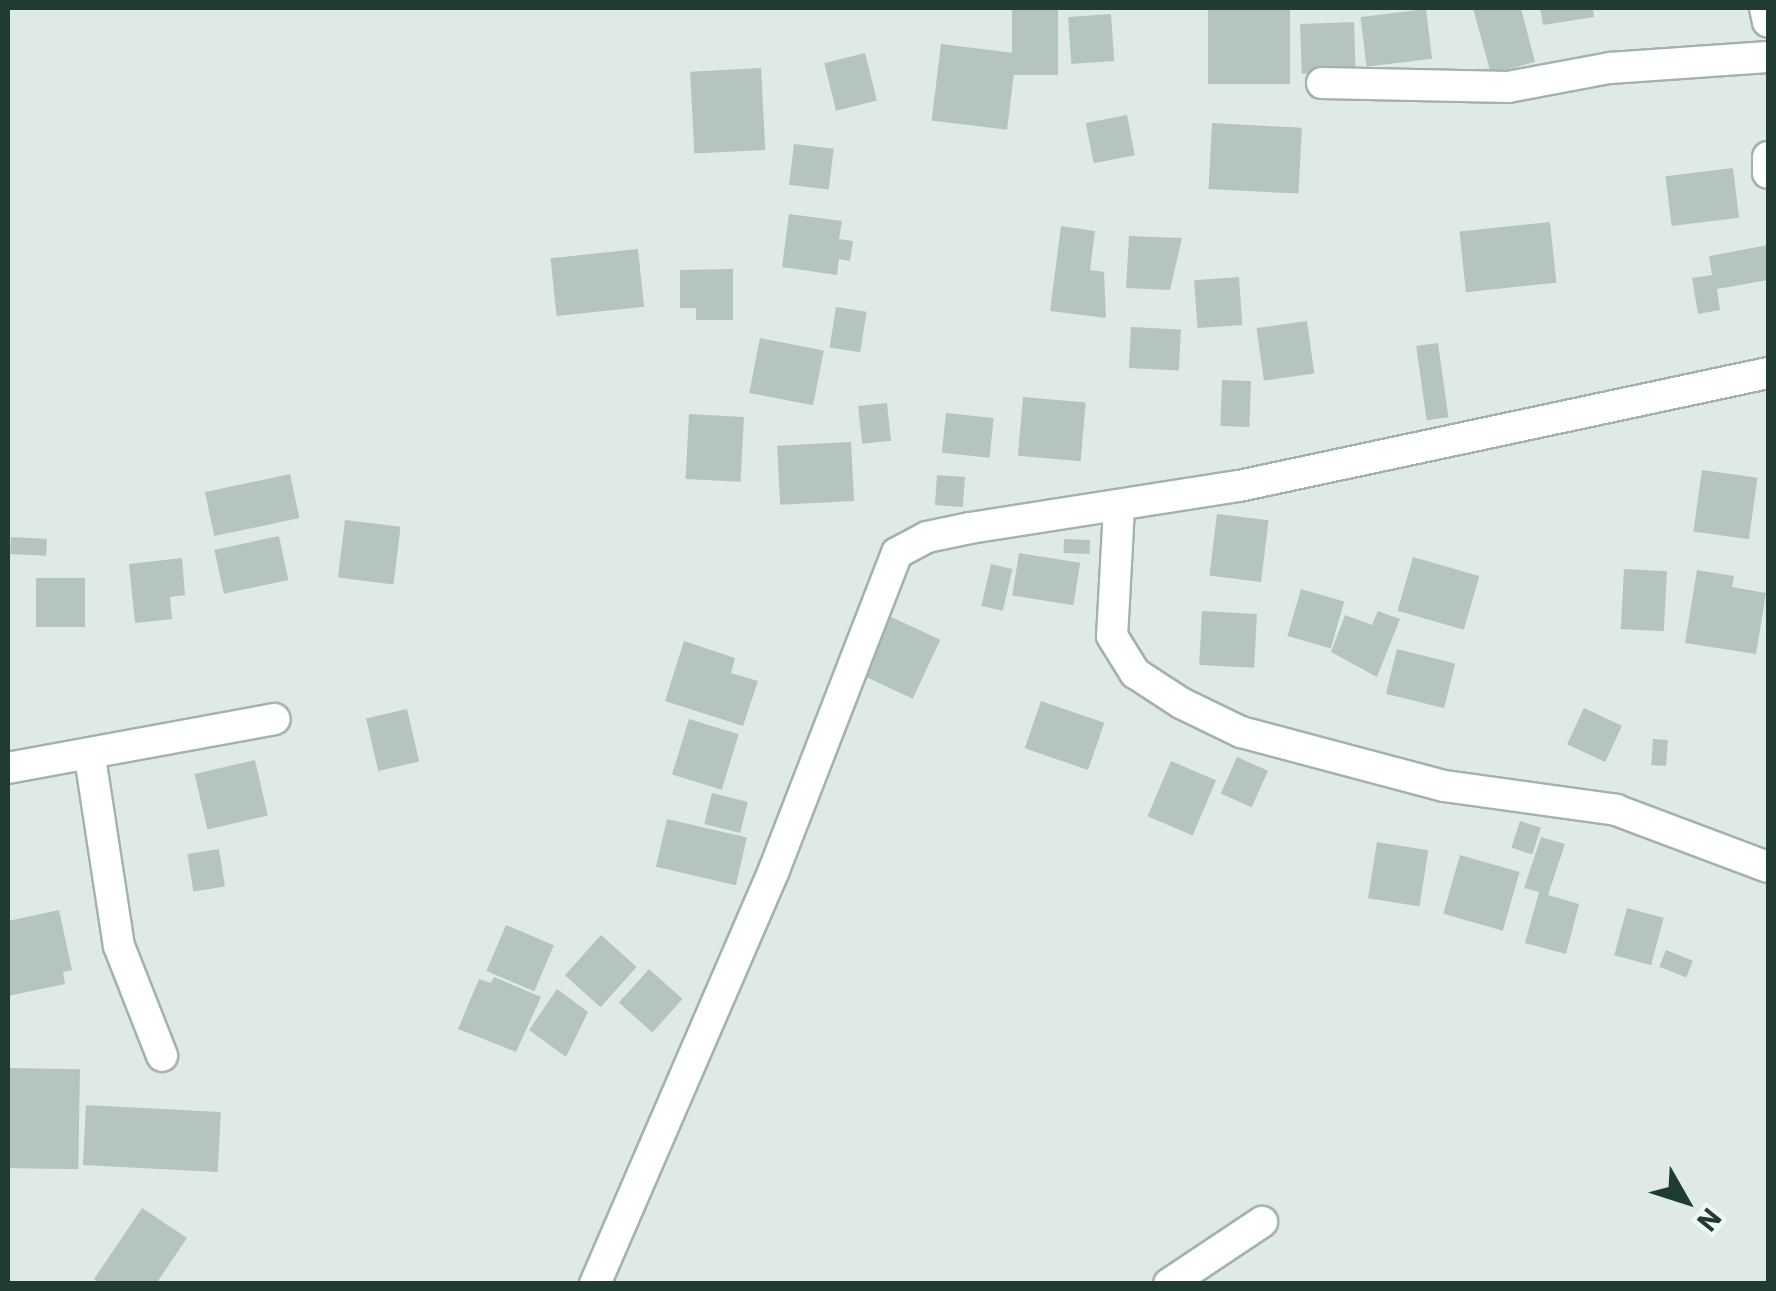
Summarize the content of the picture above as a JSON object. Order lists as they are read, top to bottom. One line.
{"north":"bottom right"}
